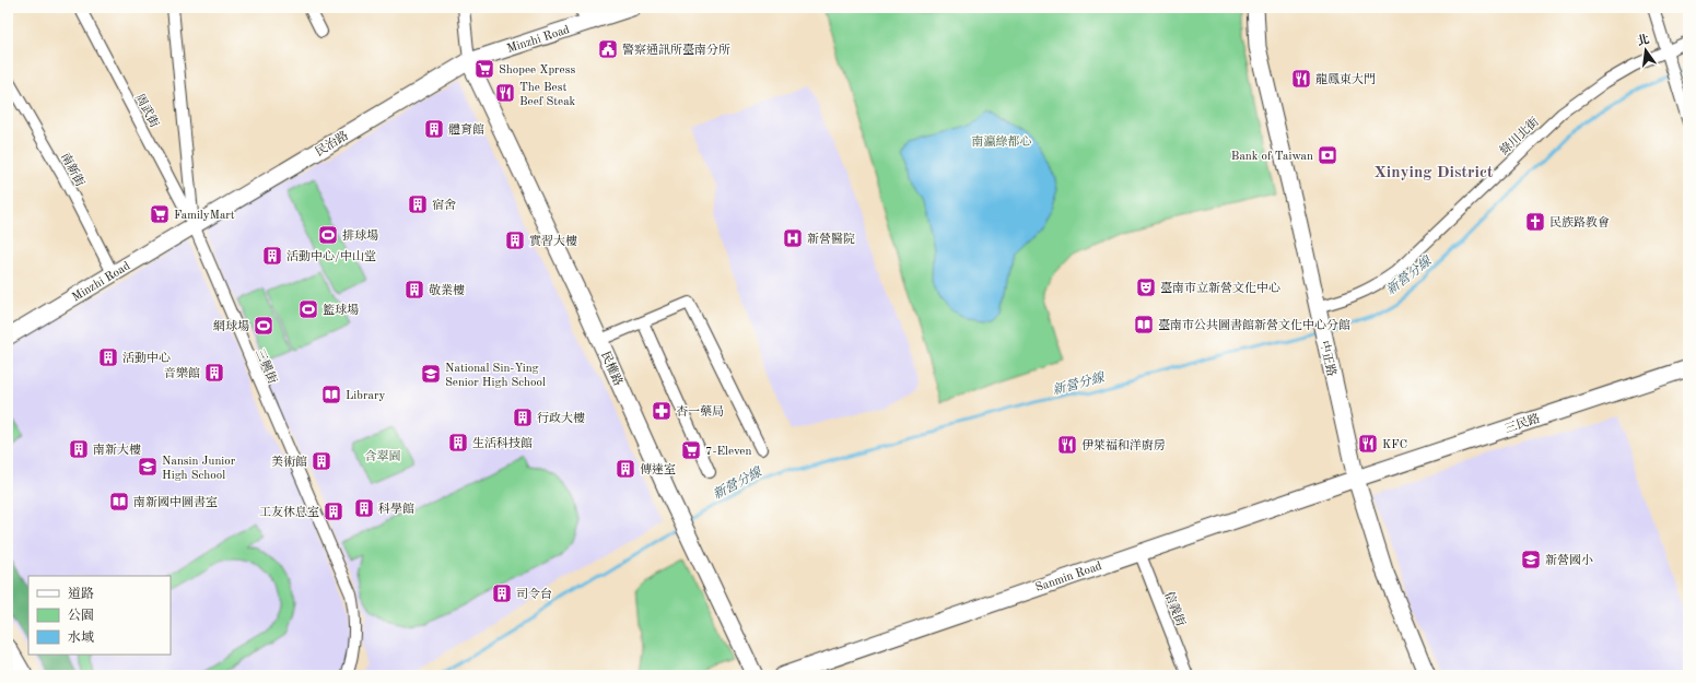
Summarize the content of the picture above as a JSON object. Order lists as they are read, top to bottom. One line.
{"streets":{"street":["Minzhi Road","周武街","綠川北街","民治路","南新街","中正路","三興街","民權路","三民路","Sanmin Road","信義街"]},"crossings":[["Minzhi Road","周武街"],["Minzhi Road","民治路"],["Minzhi Road","南新街"],["Minzhi Road","三興街"],["Minzhi Road","民權路"],["周武街","民治路"],["周武街","三興街"],["綠川北街","中正路"],["民治路","三興街"],["民治路","民權路"],["中正路","三民路"],["中正路","Sanmin Road"],["三民路","Sanmin Road"],["Sanmin Road","信義街"]],"districts":["Xinying District"],"water":["新營分線"],"parks":["南瀛綠都心","含翠園"],"places":{"public building":["警察通訊所臺南分所"],"supermarket":["Shopee Xpress","FamilyMart","7-Eleven"],"restaurant":["龍鳳東大門","The Best Beef Steak","KFC","伊萊福和洋廚房"],"building":["體育館","宿舍","實習大樓","活動中心/中山堂","敬業樓","活動中心","音樂館","行政大樓","生活科技館","南新大樓","美術館","傳達室","科學館","工友休息室","司令台"],"bank":["Bank of Taiwan"],"church":["民族路教會"],"sports":["排球場","籃球場","網球場"],"hospital":["新營醫院"],"theatre":["臺南市立新營文化中心"],"library":["臺南市公共圖書館新營文化中心分館","Library","南新國中圖書室"],"school or university":["National Sin-Ying Senior High School","Nansin Junior High School","新營國小"],"pharmacy":["杏一藥局"]},"legend":["道路","公園","水域"],"north":"top"}
